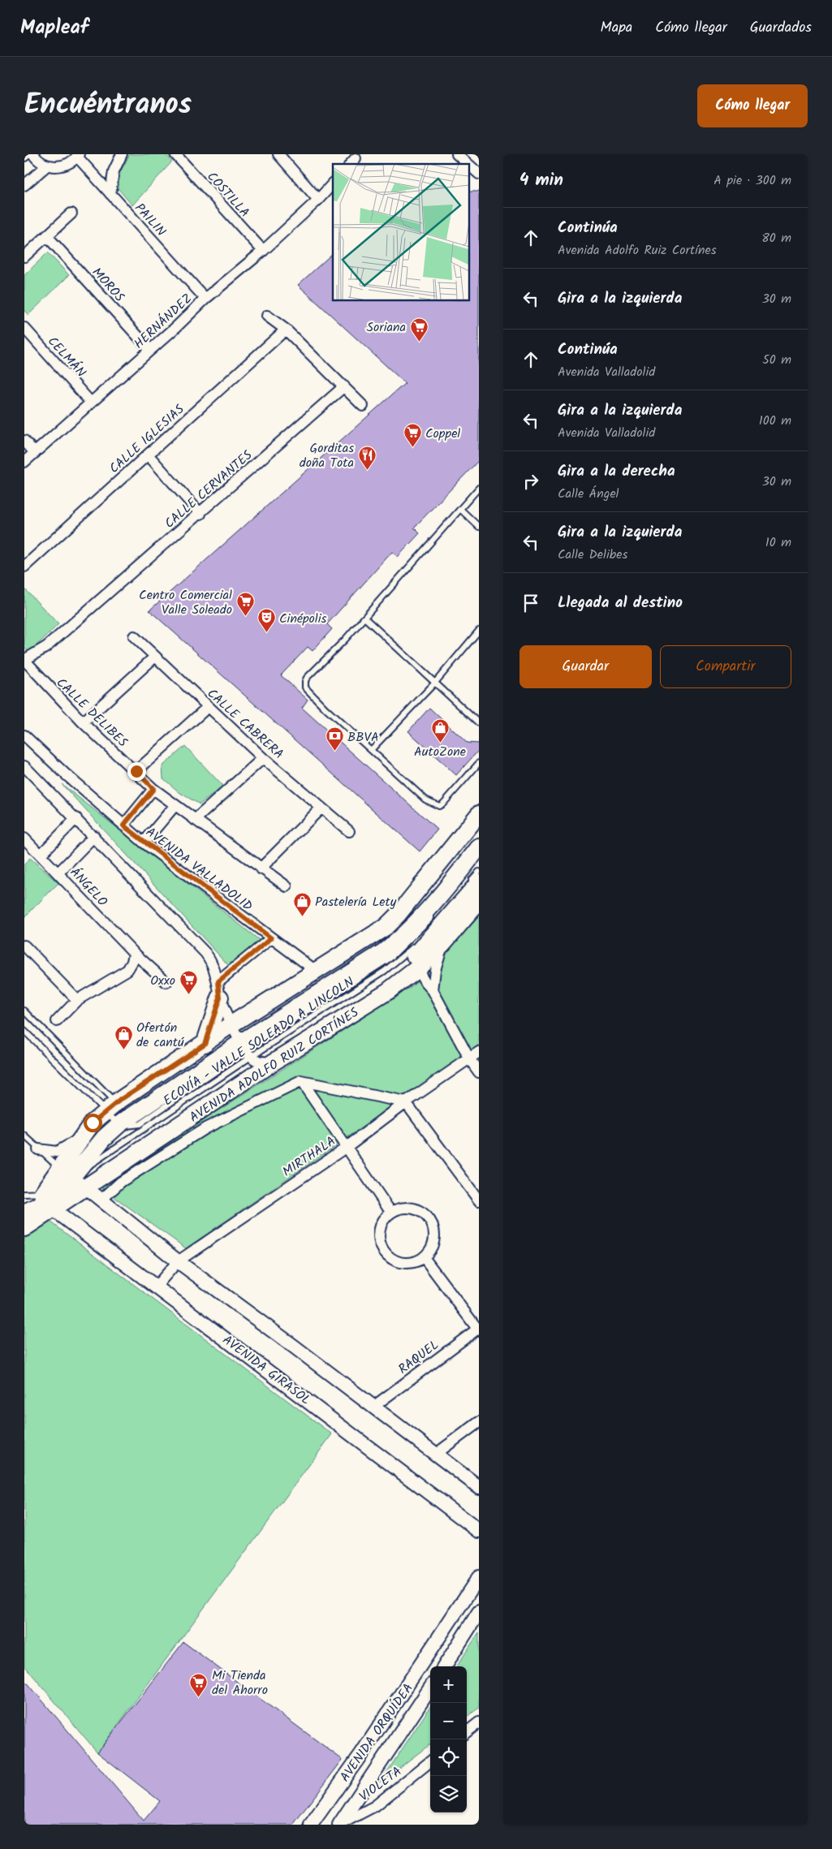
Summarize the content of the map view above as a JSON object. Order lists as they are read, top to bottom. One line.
{"streets":{"main road":["AVENIDA ADOLFO RUIZ CORTÍNES"],"street":["COSTILLA","PAILIN","MOROS","HERNÁNDEZ","CELMÁN","CALLE IGLESIAS","CALLE CERVANTES","CALLE DELIBES","CALLE CABRERA","AVENIDA VALLADOLID","ÁNGELO","MIRTHALA","RAQUEL","AVENIDA GIRASOL","AVENIDA ORQUÍDEA","VIOLETA"],"lane":["ECOVÍA - VALLE SOLEADO A LINCOLN"]},"crossings":[["COSTILLA","HERNÁNDEZ"],["PAILIN","HERNÁNDEZ"],["MOROS","HERNÁNDEZ"],["HERNÁNDEZ","CELMÁN"],["CALLE CERVANTES","CALLE DELIBES"],["ECOVÍA - VALLE SOLEADO A LINCOLN","AVENIDA ADOLFO RUIZ CORTÍNES"],["AVENIDA ADOLFO RUIZ CORTÍNES","AVENIDA GIRASOL"],["MIRTHALA","AVENIDA GIRASOL"],["AVENIDA ORQUÍDEA","VIOLETA"]],"places":{"supermarket":["Soriana","Coppel","Centro Comercial Valle Soleado","Oxxo","Mi Tienda del Ahorro"],"restaurant":["Gorditas doña Tota"],"theatre":["Cinépolis"],"shop":["AutoZone","Pastelería Lety","Ofertón de cantú"],"bank":["BBVA"]},"page":{"header":"Mapleaf","nav":["Mapa","Cómo llegar","Guardados"],"title":"Encuéntranos","buttons":["Cómo llegar",["Guardar","Compartir"]],"heading":["4 min","A pie · 300 m"],"list":[["Continúa","Avenida Adolfo Ruiz Cortínes","80 m"],["Gira a la izquierda","30 m"],["Continúa","Avenida Valladolid","50 m"],["Gira a la izquierda","Avenida Valladolid","100 m"],["Gira a la derecha","Calle Ángel","30 m"],["Gira a la izquierda","Calle Delibes","10 m"],"Llegada al destino"],"map_buttons":["+","−"]}}
